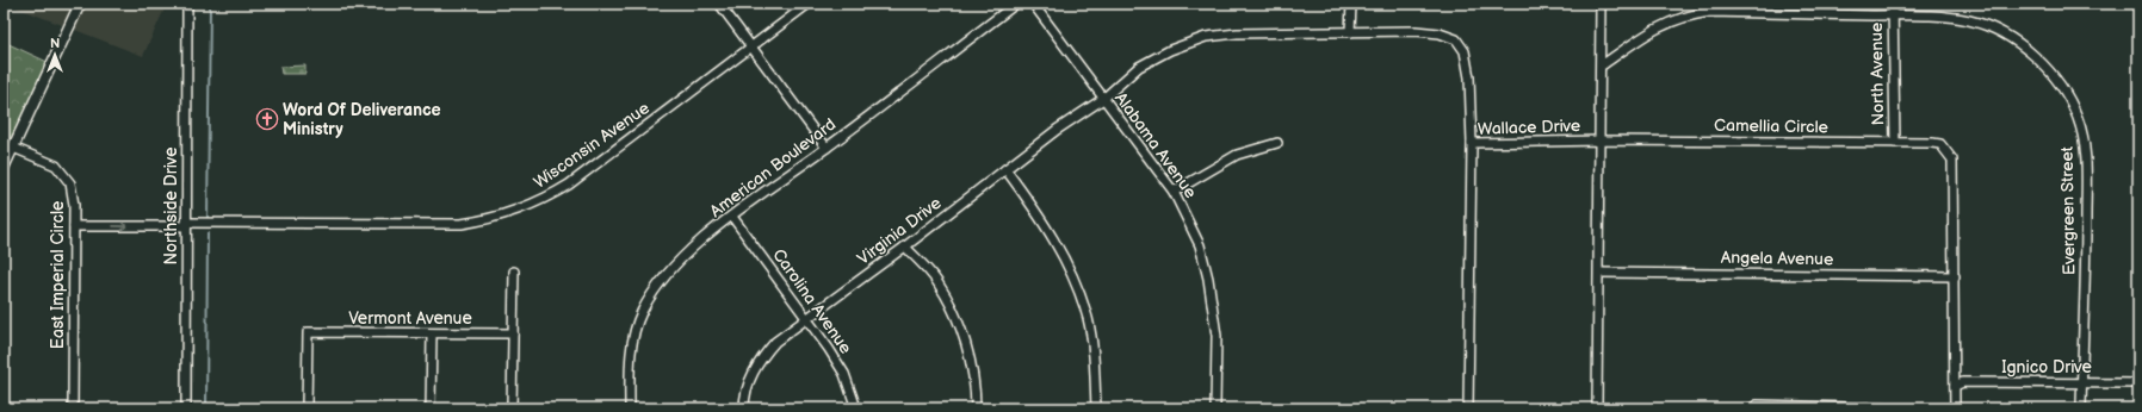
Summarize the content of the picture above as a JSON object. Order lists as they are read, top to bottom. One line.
{"streets":{"street":["North Avenue","Camellia Circle","Wallace Drive","Wisconsin Avenue","Alabama Avenue","American Boulevard","Northside Drive","Evergreen Street","Virginia Drive","Angela Avenue","East Imperial Circle","Carolina Avenue","Vermont Avenue","Ignico Drive"]},"crossings":[["North Avenue","Camellia Circle"],["North Avenue","Evergreen Street"],["Camellia Circle","Wallace Drive"],["Camellia Circle","Angela Avenue"],["Camellia Circle","Ignico Drive"],["Wallace Drive","Evergreen Street"],["Wallace Drive","Virginia Drive"],["Wisconsin Avenue","Northside Drive"],["Wisconsin Avenue","East Imperial Circle"],["Alabama Avenue","Virginia Drive"],["American Boulevard","Carolina Avenue"],["Evergreen Street","Ignico Drive"],["Virginia Drive","Carolina Avenue"]],"places":{"church":["Word Of Deliverance Ministry"]},"north":"top"}
